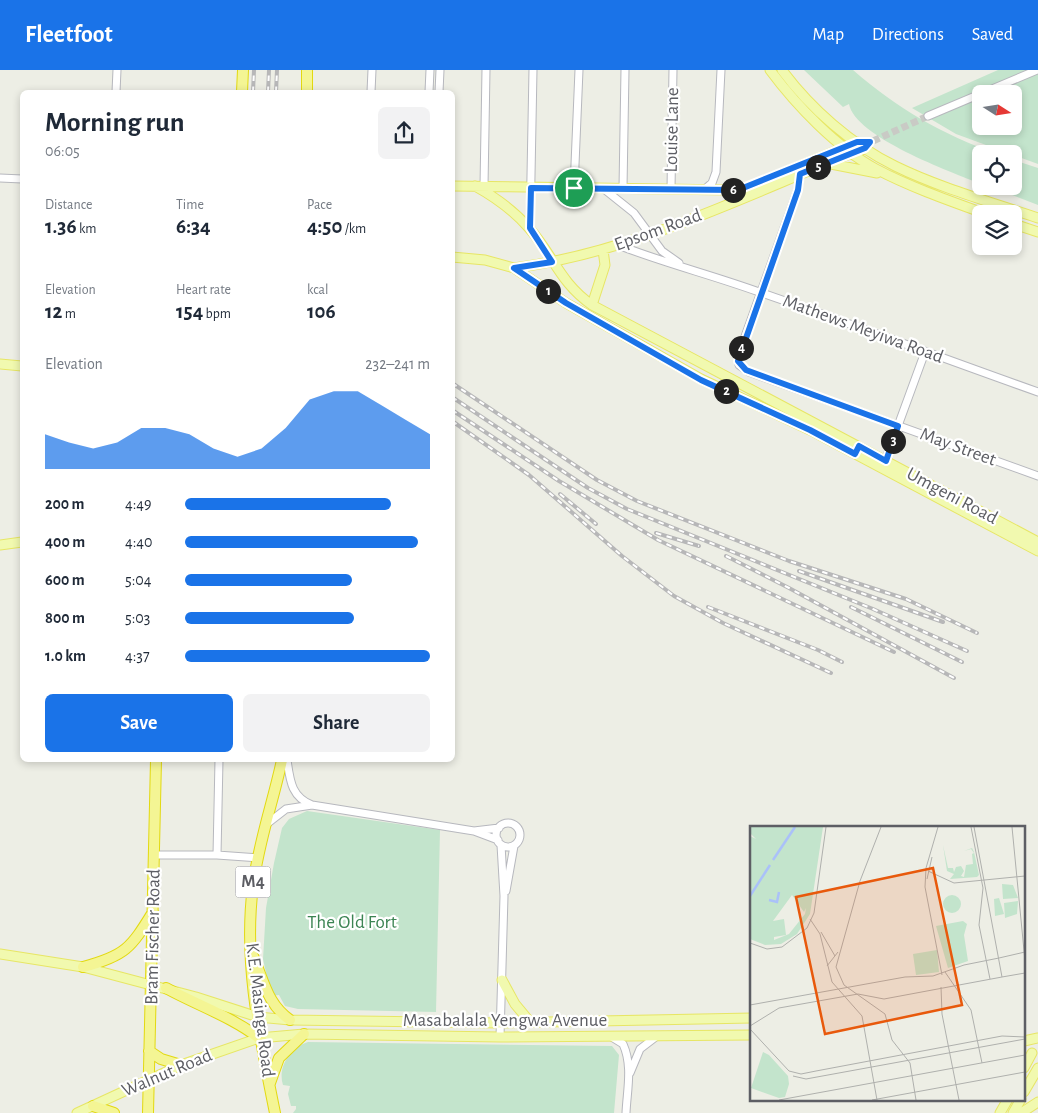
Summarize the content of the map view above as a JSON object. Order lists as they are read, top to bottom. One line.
{"streets":{"highway":["M4","Bram Fischer Road","K.E. Masinga Road"],"main road":["Epsom Road","Umgeni Road","Masabalala Yengwa Avenue","Walnut Road"],"street":["Louise Lane","Mathews Meyiwa Road","May Street"]},"crossings":[["Epsom Road","Mathews Meyiwa Road"],["Epsom Road","Umgeni Road"],["Mathews Meyiwa Road","May Street"],["Bram Fischer Road","Masabalala Yengwa Avenue"],["Bram Fischer Road","Walnut Road"],["K.E. Masinga Road","Masabalala Yengwa Avenue"],["K.E. Masinga Road","Walnut Road"],["Masabalala Yengwa Avenue","Walnut Road"]],"parks":["The Old Fort"],"north":"right","page":{"header":"Fleetfoot","nav":["Map","Directions","Saved"],"heading":["Morning run","06:05"],"pins":["5","6","1","4","2","3"],"stats":[["Distance","1.36 km"],["Time","6:34"],["Pace","4:50 /km"],["Elevation","12 m"],["Heart rate","154 bpm"],["kcal","106"]],"chart":["Elevation","232–241 m"],"list":[{"name":"200 m","note":"4:49"},{"name":"400 m","note":"4:40"},{"name":"600 m","note":"5:04"},{"name":"800 m","note":"5:03"},{"name":"1.0 km","note":"4:37"}],"buttons":["Save","Share"]}}
